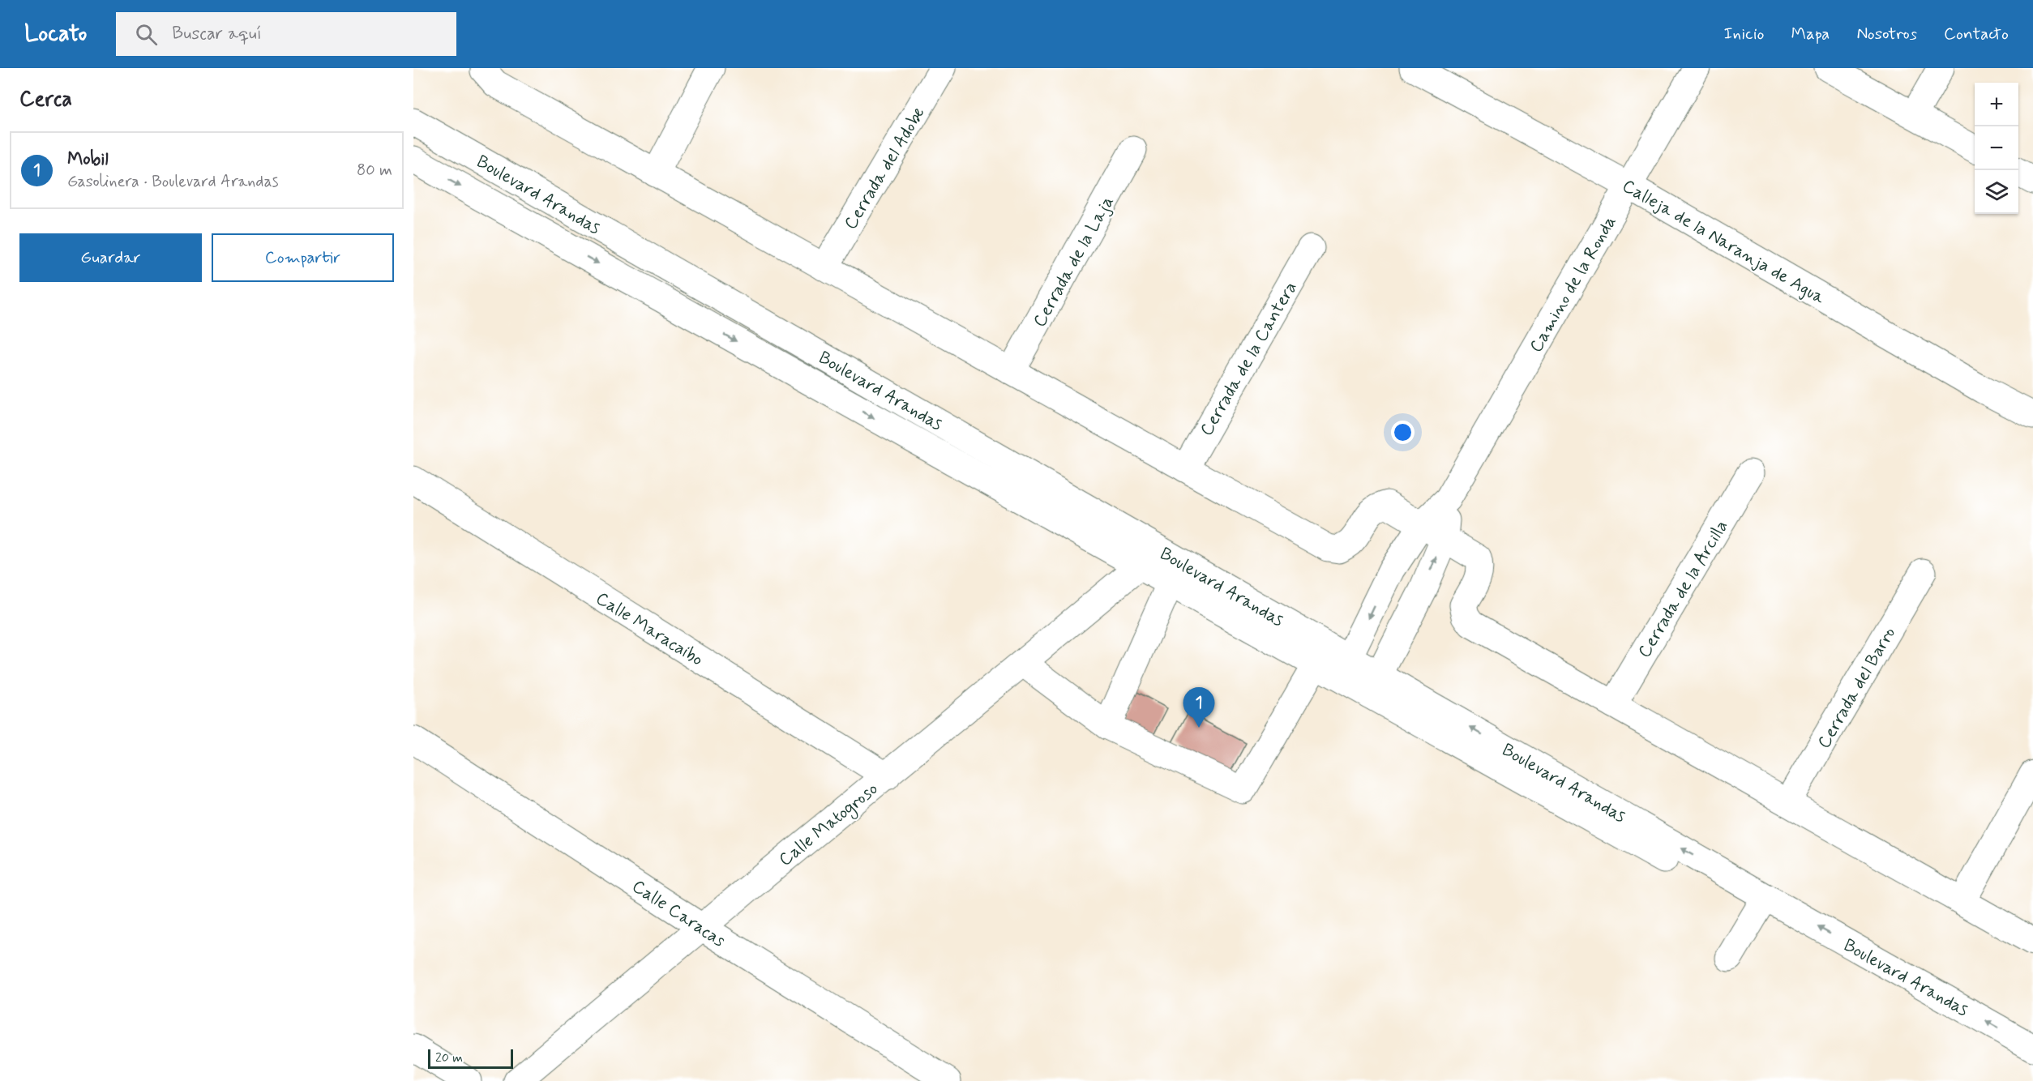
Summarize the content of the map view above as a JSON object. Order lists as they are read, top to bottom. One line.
{"streets":{"street":["Cerrada del Adobe","Boulevard Arandas","Calleja de la Naranja de Agua","Cerrada de la Laja","Camino de la Ronda","Cerrada de la Cantera","Cerrada de la Arcilla","Calle Maracaibo","Cerrada del Barro","Calle Matogroso","Calle Caracas"]},"crossings":[["Boulevard Arandas","Camino de la Ronda"],["Boulevard Arandas","Calle Matogroso"],["Calleja de la Naranja de Agua","Camino de la Ronda"],["Calle Maracaibo","Calle Matogroso"],["Calle Matogroso","Calle Caracas"]],"scale_bar":"20 m","page":{"header":"Locato","search":"Buscar aquí","nav":["Inicio","Mapa","Nosotros","Contacto"],"heading":"Cerca","map_buttons":["+","−"],"list":[{"mark":"1","name":"Mobil","note":"Gasolinera · Boulevard Arandas","value":"80 m"}],"buttons":["Guardar","Compartir"],"pins":"1","scale":"20 m"}}
